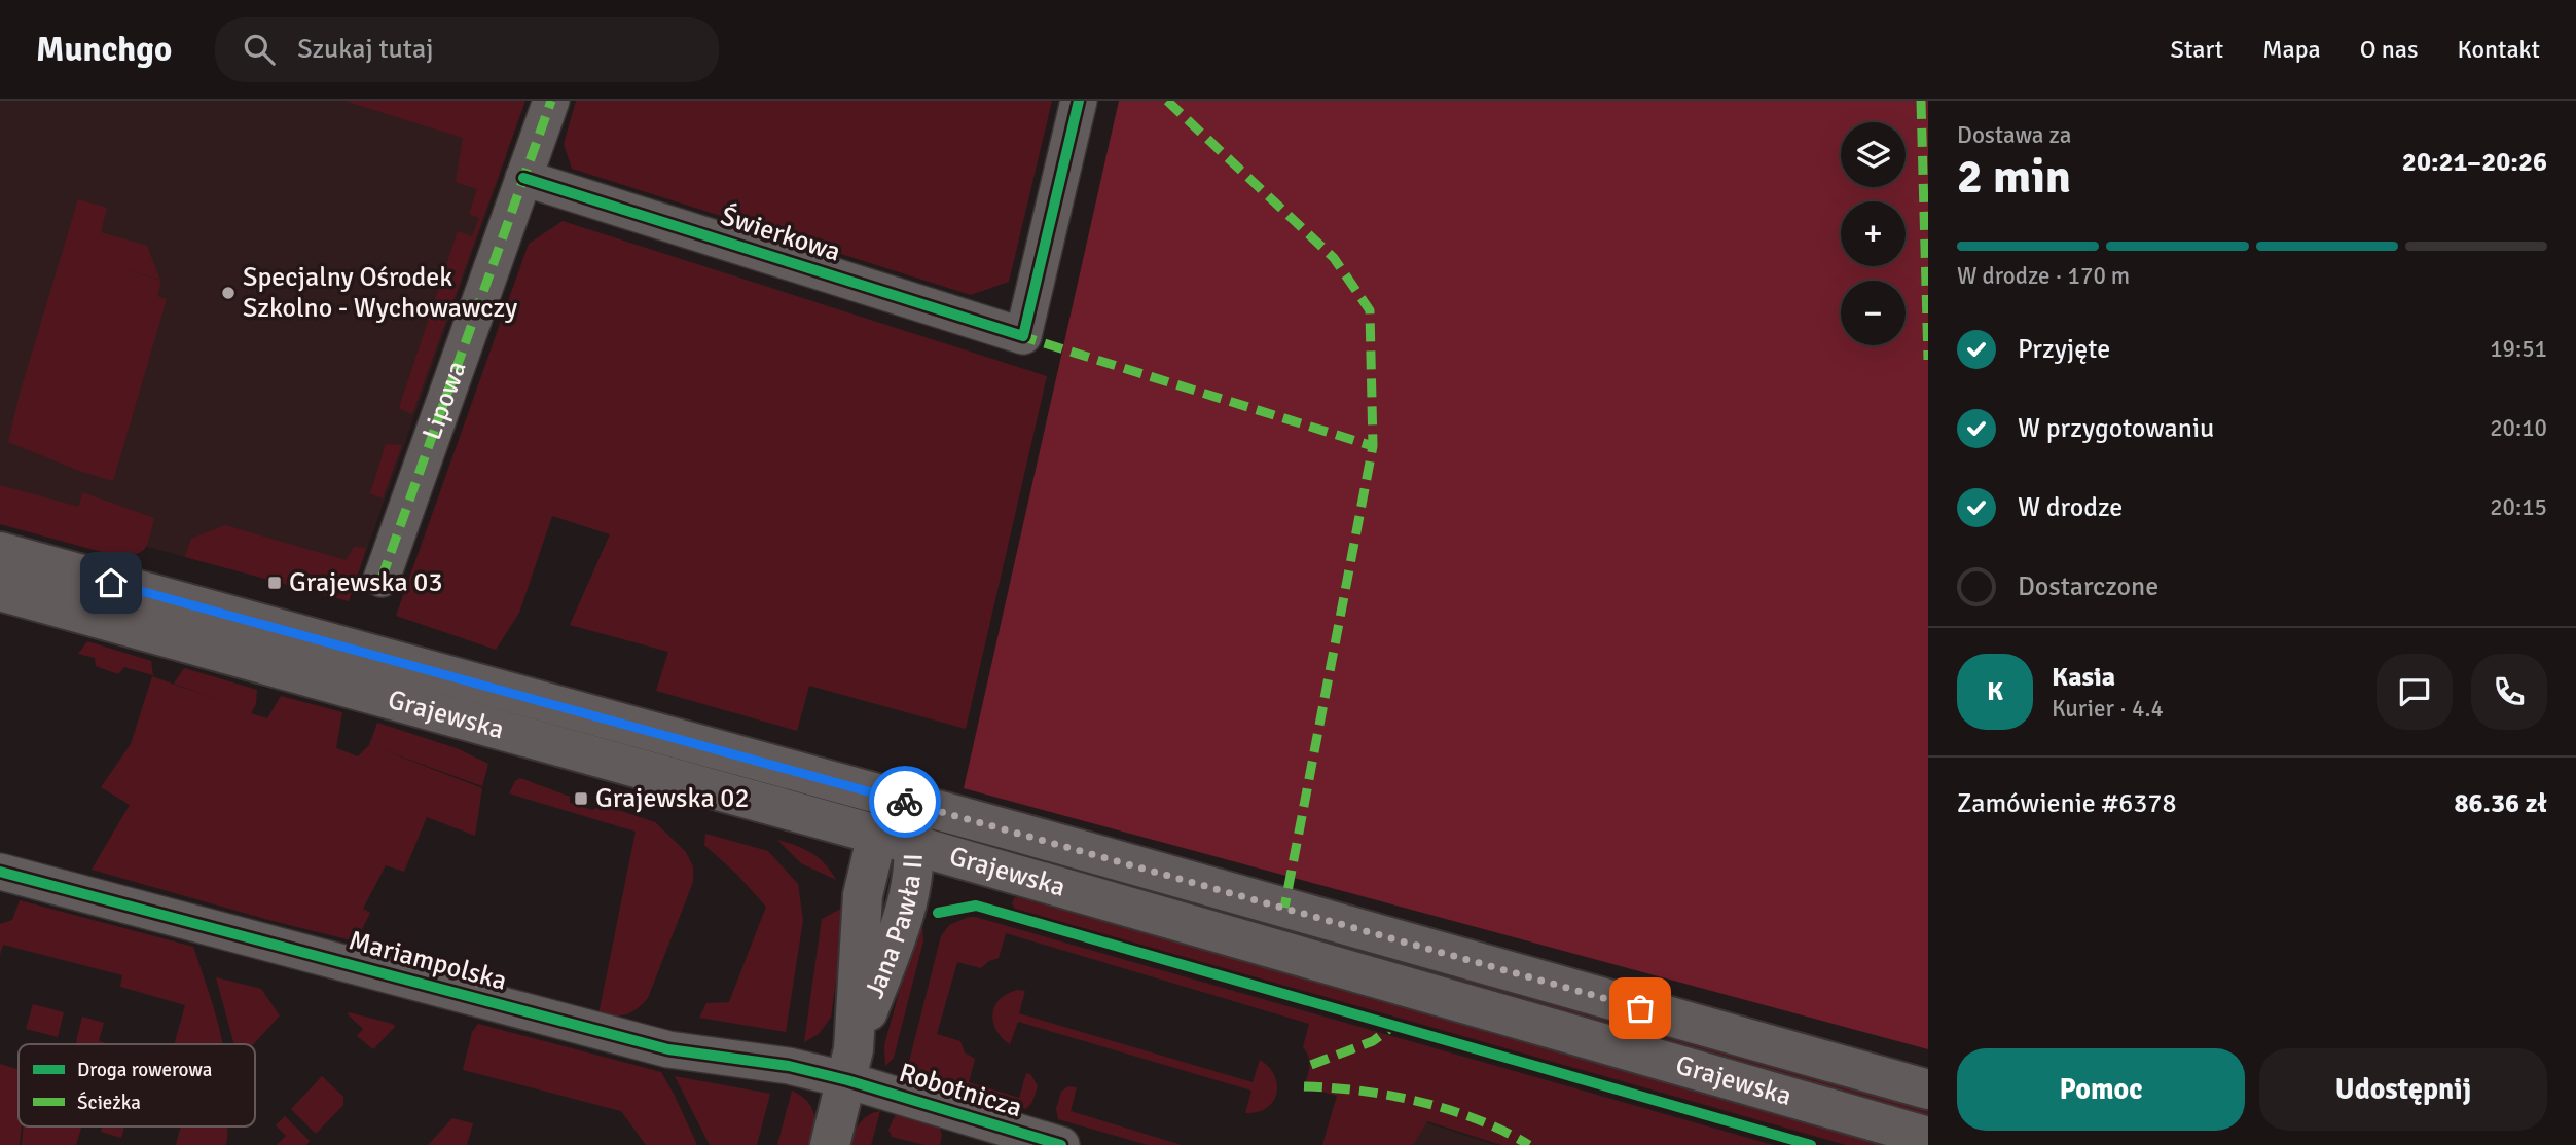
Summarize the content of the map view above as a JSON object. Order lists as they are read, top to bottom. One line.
{"streets":{"main road":["Grajewska","Jana Pawła II"],"street":["Świerkowa","Lipowa","Mariampolska","Robotnicza"]},"crossings":[["Świerkowa","Lipowa"],["Grajewska","Jana Pawła II"],["Jana Pawła II","Mariampolska"],["Jana Pawła II","Robotnicza"],["Mariampolska","Robotnicza"]],"places":{"other":["Specjalny Ośrodek Szkolno - Wychowawczy"],"transit":["Grajewska 03","Grajewska 02"]},"legend":["Droga rowerowa","Ścieżka"],"page":{"header":"Munchgo","search":"Szukaj tutaj","nav":["Start","Mapa","O nas","Kontakt"],"heading":["2 min","Dostawa za","20:21–20:26"],"panel":["Kasia","Kurier · 4.4","Zamówienie #6378","86.36 zł"],"map_buttons":["+","−"],"bar":"W drodze · 170 m","list":[["Przyjęte","19:51"],["W przygotowaniu","20:10"],["W drodze","20:15"],"Dostarczone"],"round":"K","buttons":["Pomoc","Udostępnij"]}}
